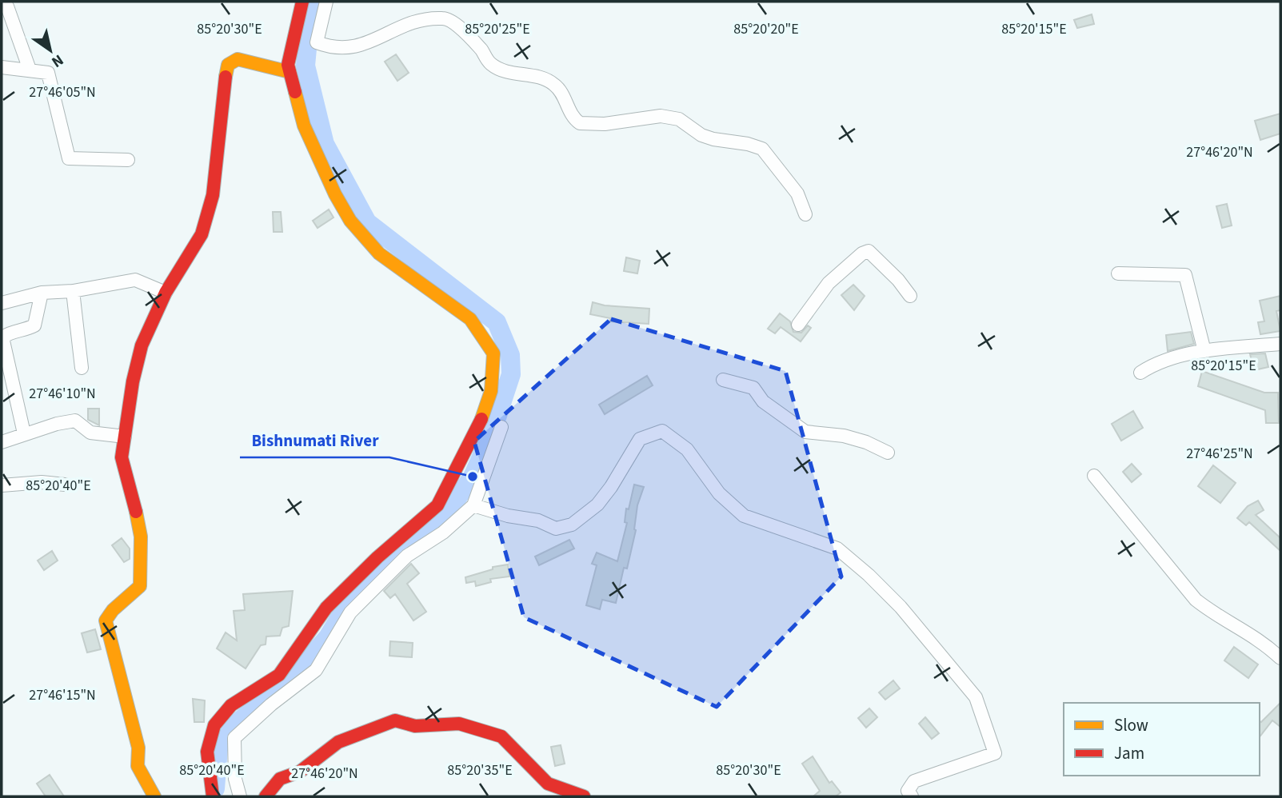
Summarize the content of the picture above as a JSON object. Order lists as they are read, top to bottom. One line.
{"places":["Bishnumati River"],"legend":["Slow","Jam"],"north":"bottom right","coordinates":["85°20'25\"E","85°20'20\"E","85°20'15\"E","85°20'30\"E","27°46'05\"N","27°46'20\"N","27°46'10\"N","27°46'25\"N","85°20'40\"E","27°46'15\"N","85°20'35\"E"]}
